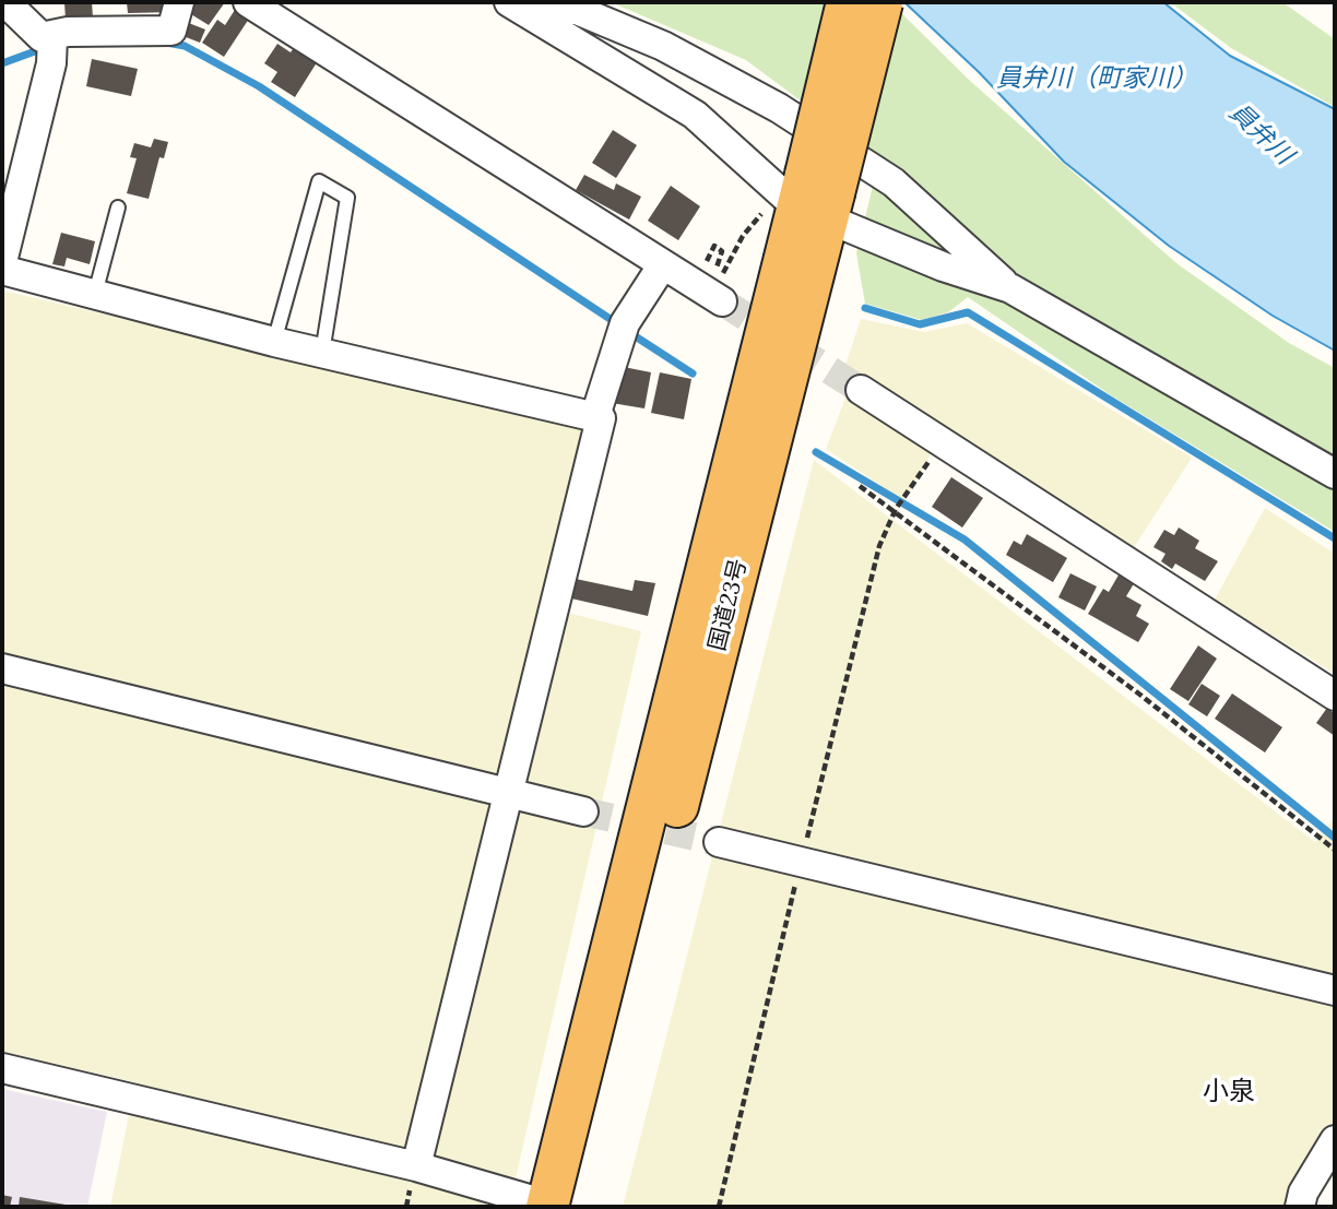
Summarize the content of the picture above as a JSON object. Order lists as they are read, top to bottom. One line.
{"streets":{"highway":["国道23号"]},"districts":["小泉"],"water":["員弁川（町家川）","員弁川"]}
